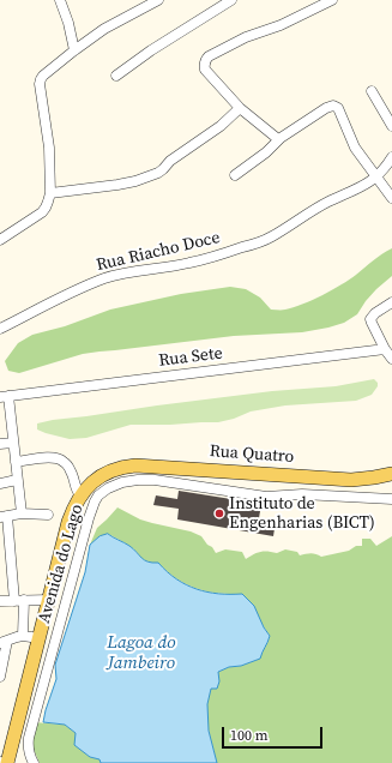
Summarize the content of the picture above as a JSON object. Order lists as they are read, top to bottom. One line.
{"streets":{"main road":["Rua Quatro"],"street":["Rua Riacho Doce","Rua Sete","Avenida do Lago"]},"water":["Lagoa do Jambeiro"],"places":["Instituto de Engenharias (BICT)"],"scale_bar":"100 m"}
